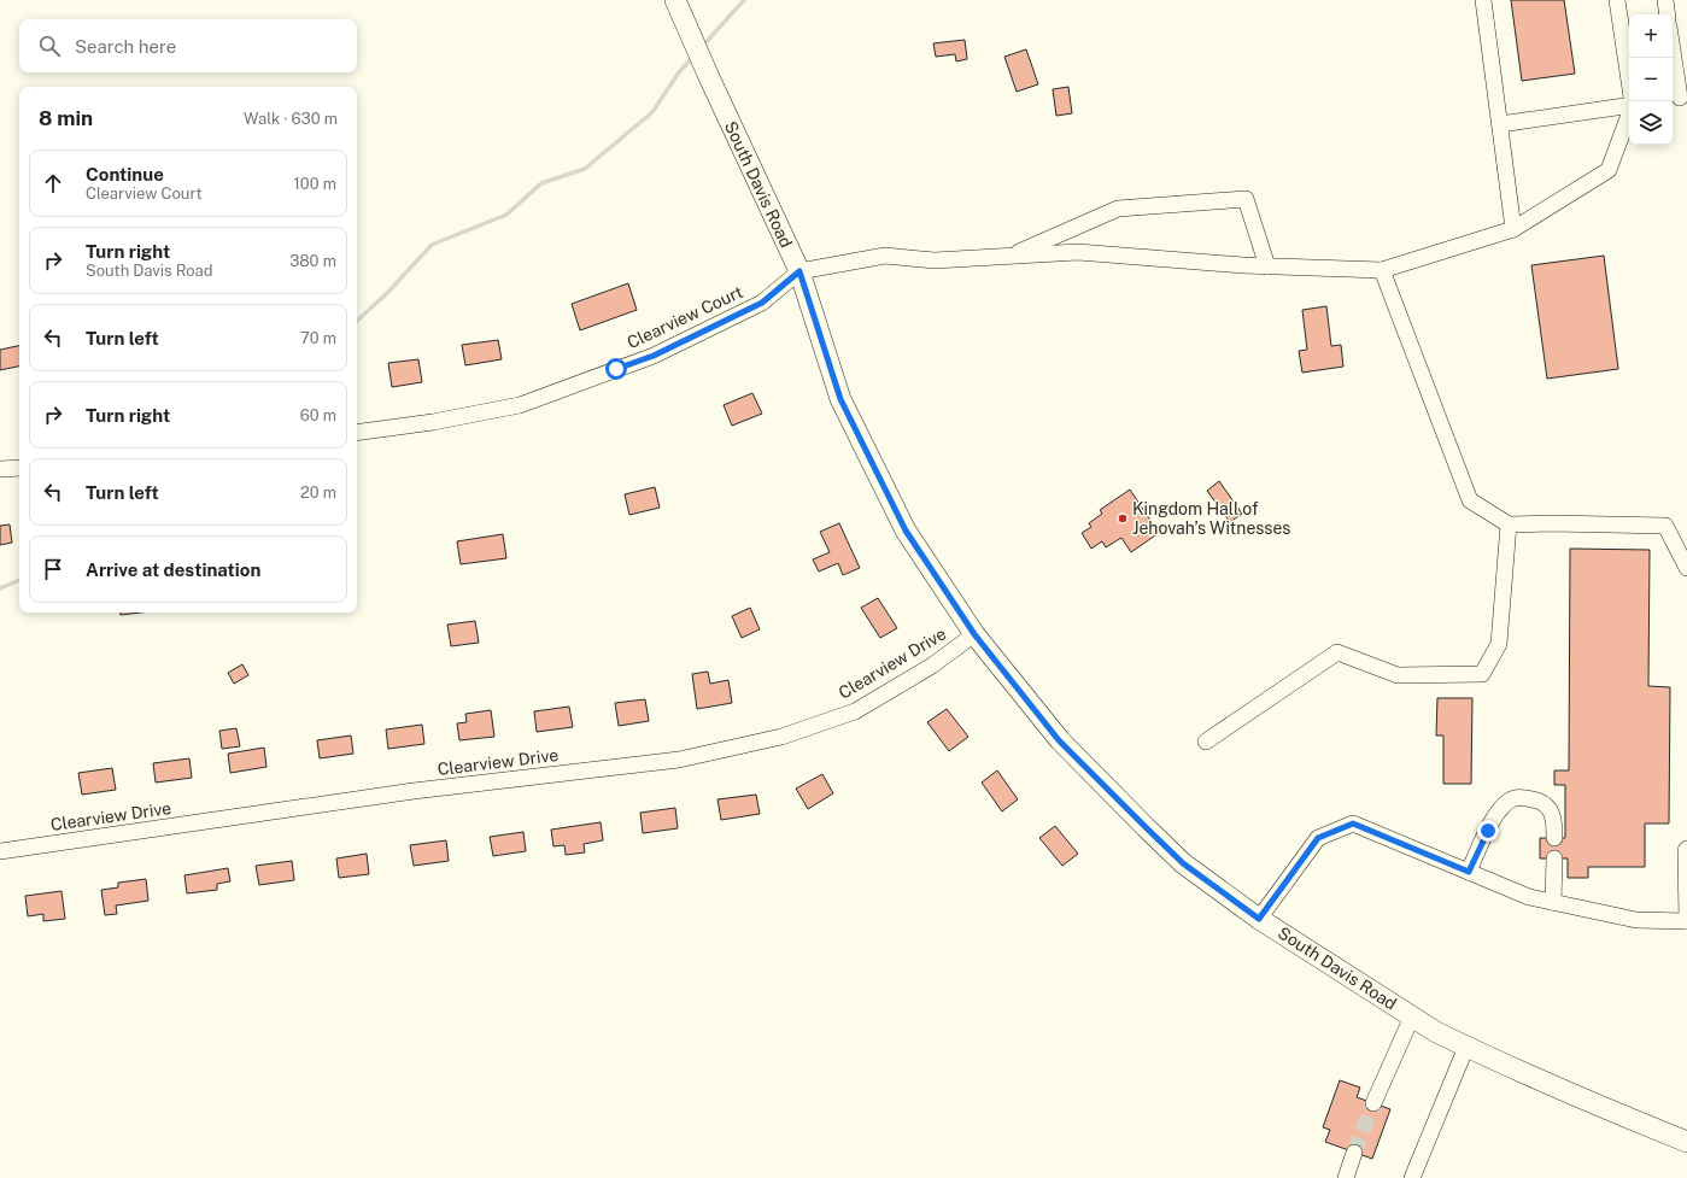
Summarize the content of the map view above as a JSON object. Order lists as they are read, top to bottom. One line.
{"streets":{"main road":["South Davis Road"],"street":["Clearview Court","Clearview Drive"]},"crossings":[["South Davis Road","Clearview Court"],["South Davis Road","Clearview Drive"]],"places":["Kingdom Hall of Jehovah’s Witnesses"],"page":{"map_buttons":["+","−"],"search":"Search here","heading":["8 min","Walk · 630 m"],"list":[["Continue","Clearview Court","100 m"],["Turn right","South Davis Road","380 m"],["Turn left","70 m"],["Turn right","60 m"],["Turn left","20 m"],"Arrive at destination"]}}
